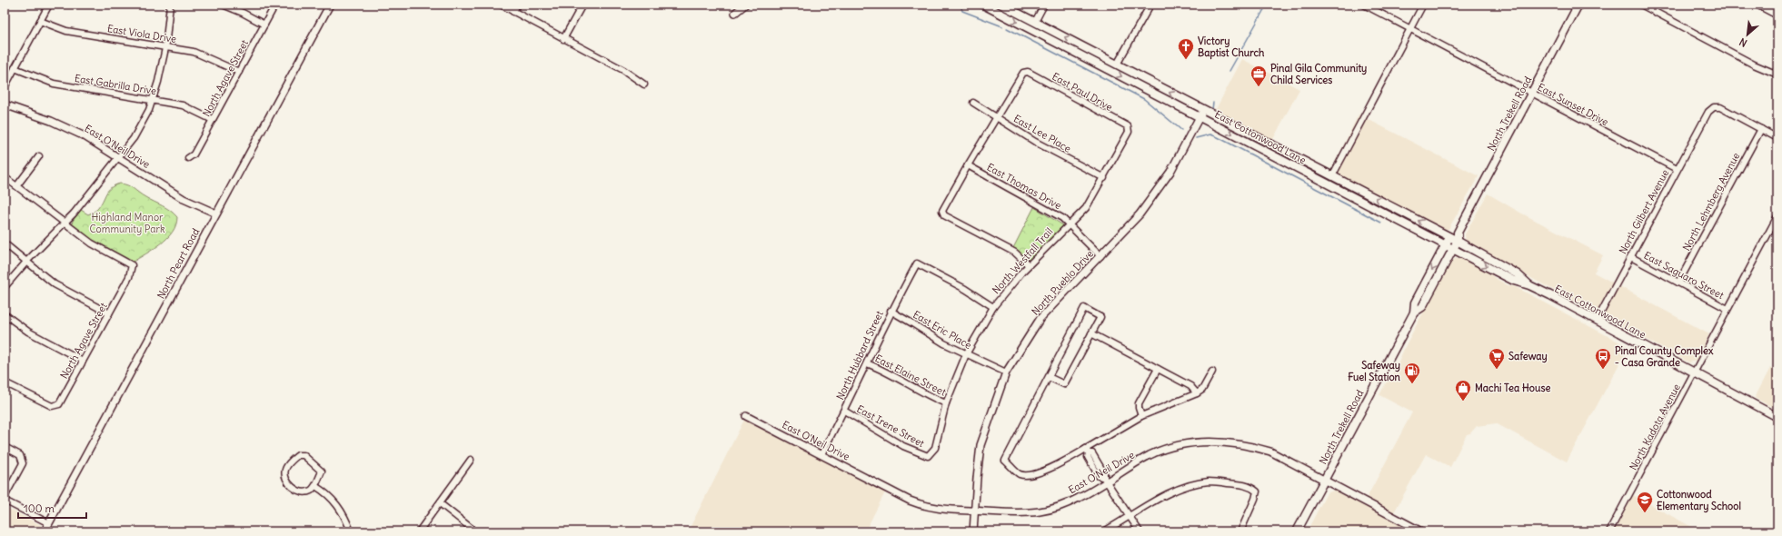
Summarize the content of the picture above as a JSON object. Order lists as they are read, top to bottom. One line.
{"streets":{"main road":["North Trekell Road","East Cottonwood Lane"],"street":["East Viola Drive","North Agave Street","East Gabrilla Drive","East Paul Drive","East Sunset Drive","East Lee Place","East O'Neil Drive","East Thomas Drive","North Lehmberg Avenue","North Gilbert Avenue","North Westfall Trail","North Peart Road","East Saguaro Street","North Pueblo Drive","East Eric Place","North Hubbard Street","East Elaine Street","East Irene Street","North Kadota Avenue"]},"crossings":[["East Viola Drive","North Agave Street"],["North Agave Street","East Gabrilla Drive"],["East Paul Drive","East Lee Place"],["East Paul Drive","North Westfall Trail"],["East Sunset Drive","North Trekell Road"],["East Sunset Drive","North Gilbert Avenue"],["North Trekell Road","East Cottonwood Lane"],["North Trekell Road","East O'Neil Drive"],["East Lee Place","North Westfall Trail"],["East Cottonwood Lane","North Gilbert Avenue"],["East Cottonwood Lane","North Pueblo Drive"],["East Cottonwood Lane","North Kadota Avenue"],["East O'Neil Drive","North Peart Road"],["East O'Neil Drive","North Pueblo Drive"],["East O'Neil Drive","North Hubbard Street"],["East Thomas Drive","North Westfall Trail"],["East Thomas Drive","North Pueblo Drive"],["North Lehmberg Avenue","North Gilbert Avenue"],["North Lehmberg Avenue","East Saguaro Street"],["North Gilbert Avenue","East Saguaro Street"],["North Westfall Trail","East Eric Place"],["North Westfall Trail","North Hubbard Street"],["North Westfall Trail","East Elaine Street"],["North Westfall Trail","East Irene Street"],["East Saguaro Street","North Kadota Avenue"],["North Pueblo Drive","East Eric Place"],["East Eric Place","North Hubbard Street"],["North Hubbard Street","East Elaine Street"],["North Hubbard Street","East Irene Street"]],"parks":["Highland Manor Community Park"],"places":{"church":["Victory Baptist Church"],"office":["Pinal Gila Community Child Services"],"supermarket":["Safeway"],"bus stop":["Pinal County Complex - Casa Grande"],"fuel station":["Safeway Fuel Station"],"shop":["Machi Tea House"],"school or university":["Cottonwood Elementary School"]},"scale_bar":"100 m","north":"bottom left"}
